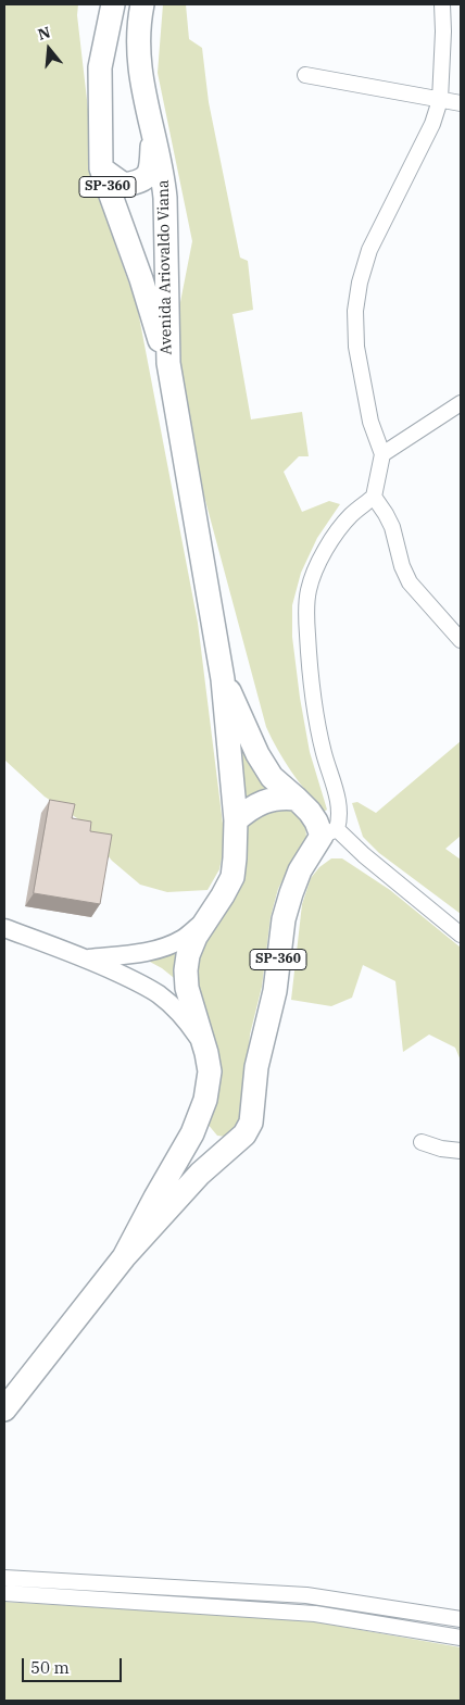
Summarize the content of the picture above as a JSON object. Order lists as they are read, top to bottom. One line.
{"streets":{"main road":["SP-360","Avenida Ariovaldo Viana"]},"crossings":[["SP-360","Avenida Ariovaldo Viana"]],"scale_bar":"50 m","north":"top"}
